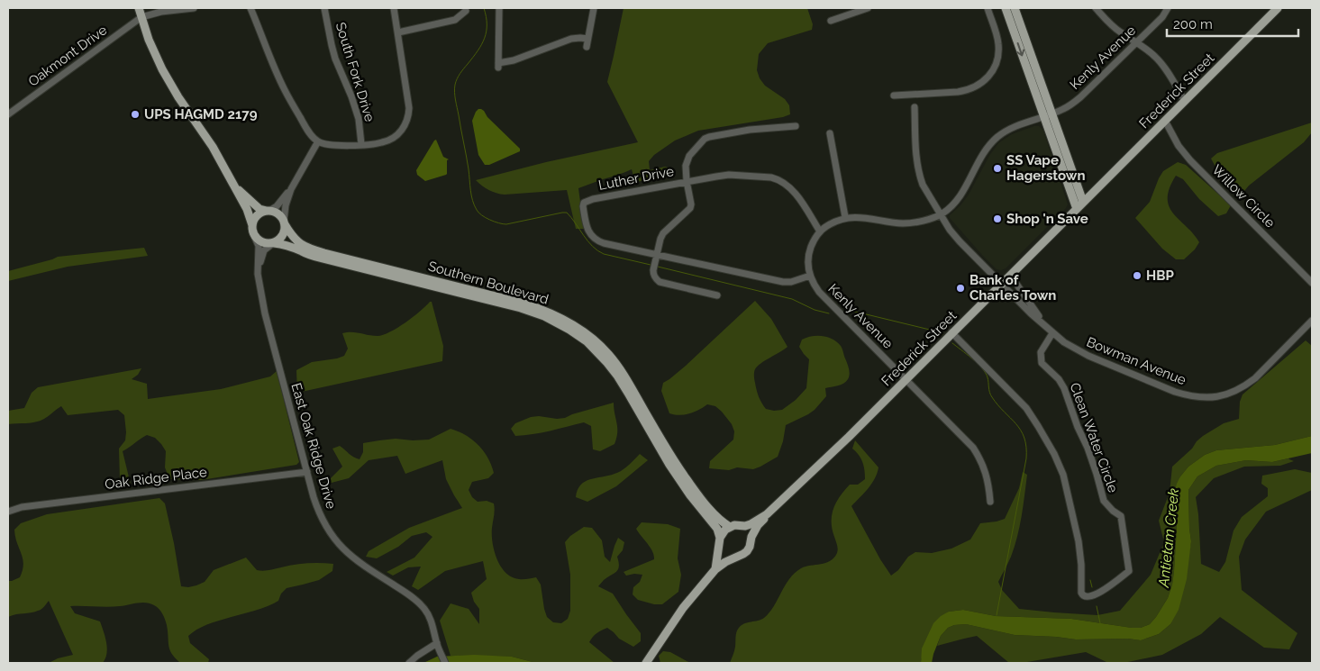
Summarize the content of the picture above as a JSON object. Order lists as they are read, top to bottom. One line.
{"streets":{"main road":["Frederick Street","Southern Boulevard"],"street":["Oakmont Drive","Kenly Avenue","South Fork Drive","Luther Drive","Willow Circle","Bowman Avenue","Clean Water Circle","East Oak Ridge Drive","Oak Ridge Place"]},"crossings":[["Kenly Avenue","Frederick Street"],["Kenly Avenue","Luther Drive"],["Kenly Avenue","Bowman Avenue"],["Frederick Street","Willow Circle"],["Frederick Street","Southern Boulevard"],["Frederick Street","Bowman Avenue"],["Frederick Street","Clean Water Circle"],["Southern Boulevard","East Oak Ridge Drive"],["Bowman Avenue","Clean Water Circle"],["East Oak Ridge Drive","Oak Ridge Place"]],"water":["Antietam Creek"],"places":["UPS HAGMD 2179","SS Vape Hagerstown","Shop 'n Save","HBP","Bank of Charles Town"],"scale_bar":"200 m"}
